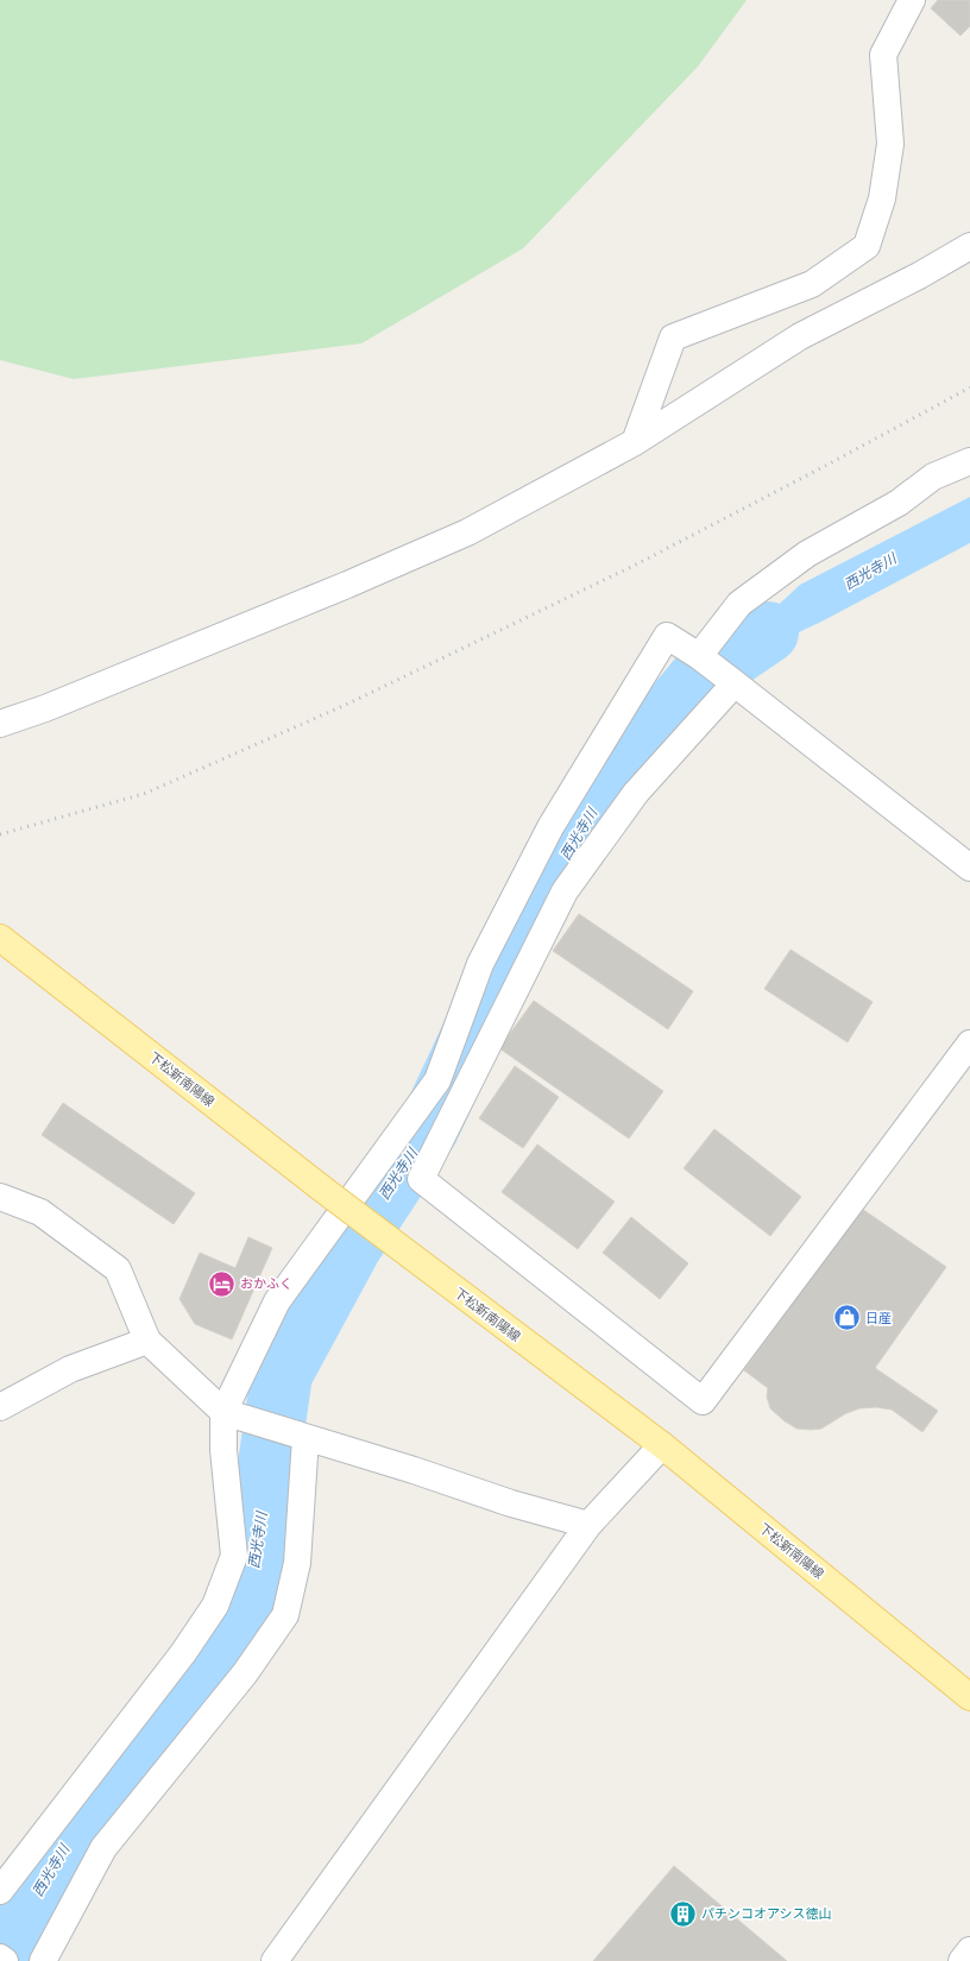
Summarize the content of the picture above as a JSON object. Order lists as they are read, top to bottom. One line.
{"streets":{"main road":["下松新南陽線"]},"water":["西光寺川"],"places":{"hotel":["おかふく"],"shop":["日産"],"building":["パチンコオアシス徳山"]}}
